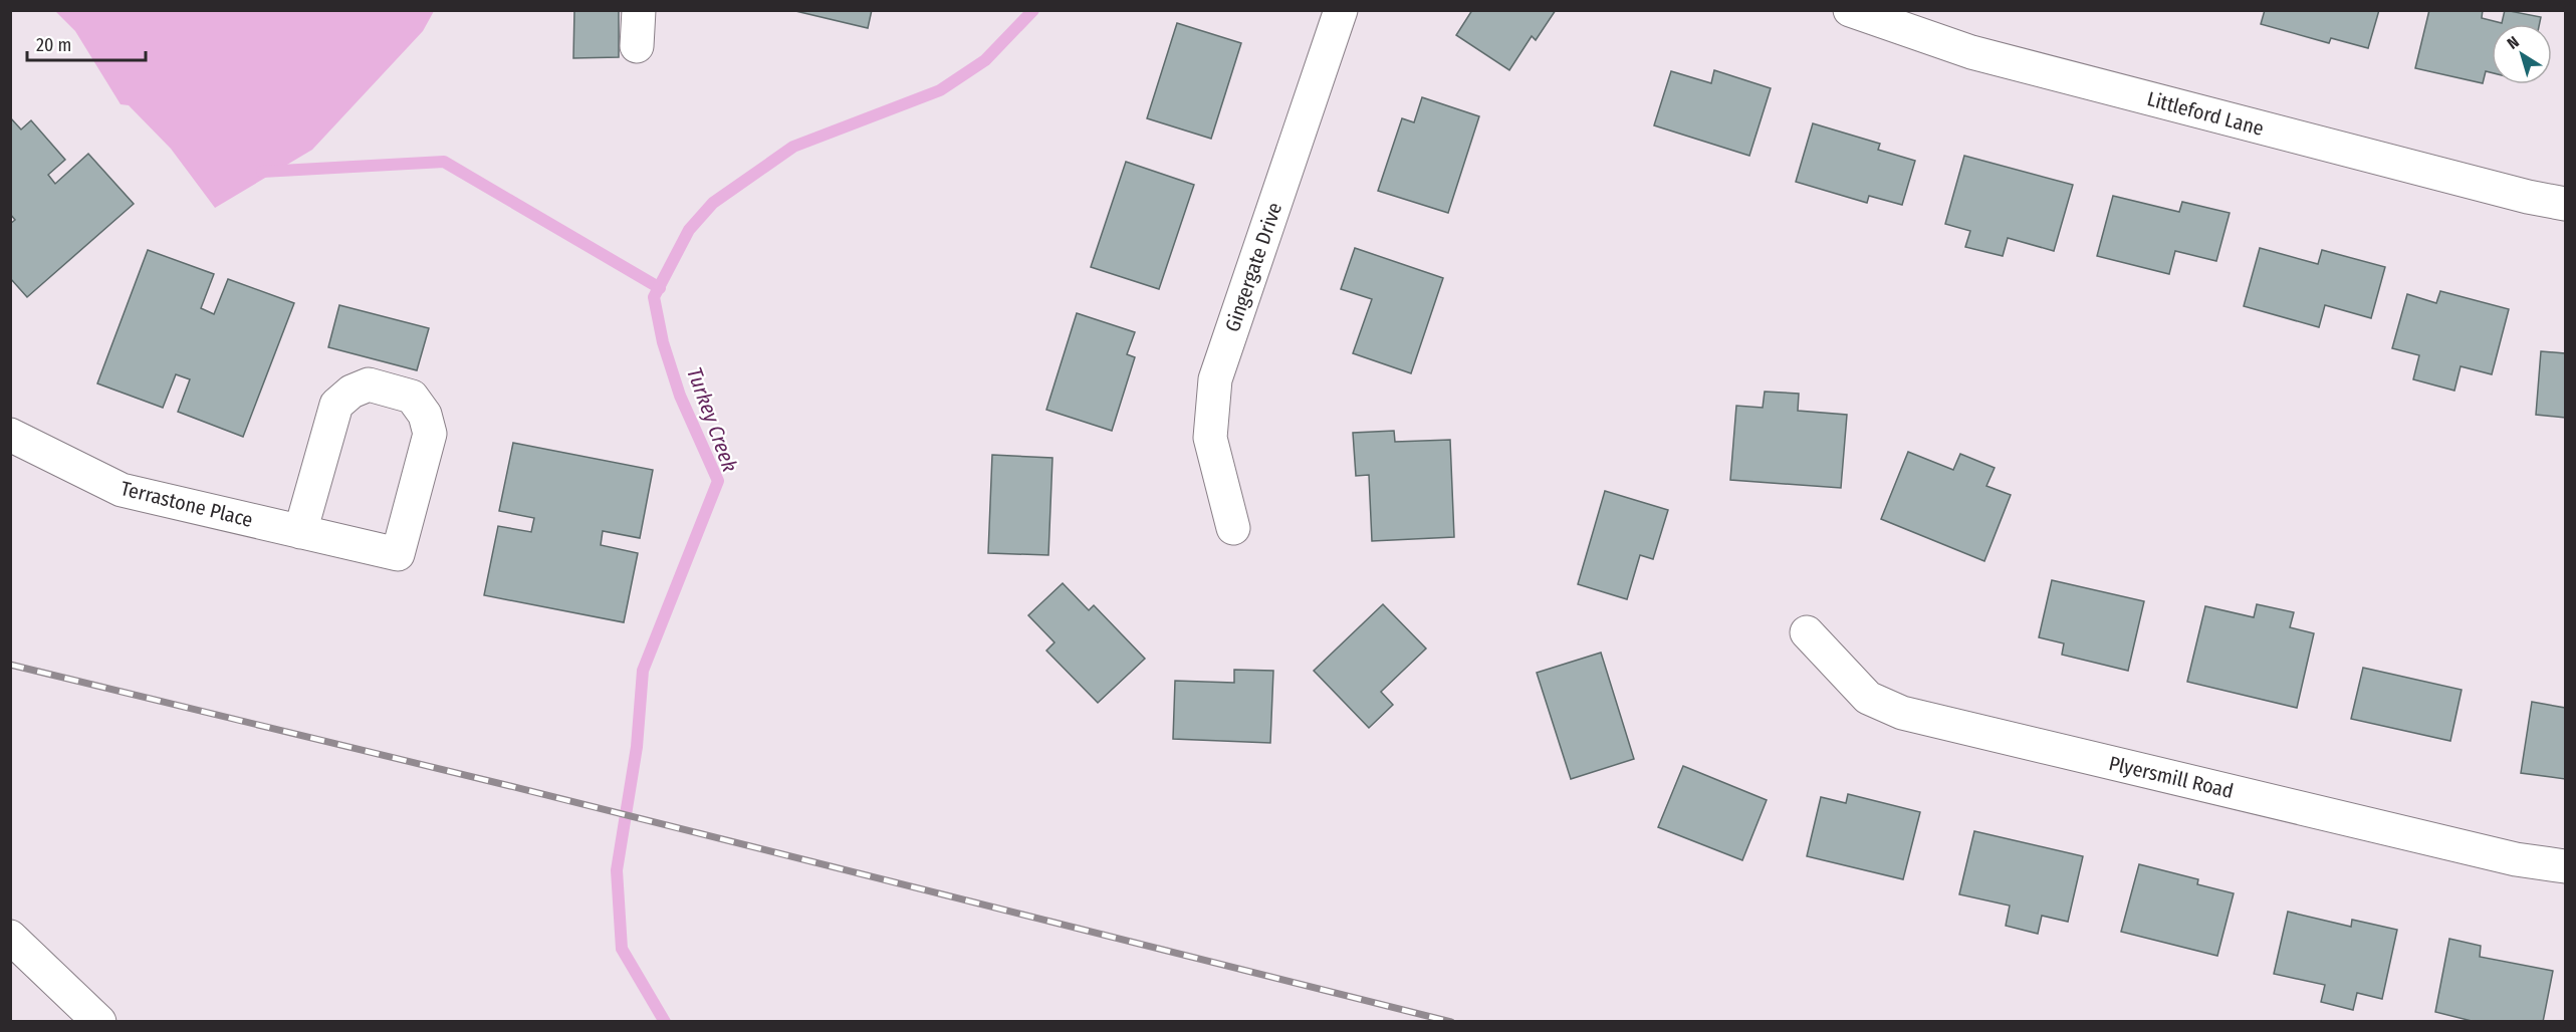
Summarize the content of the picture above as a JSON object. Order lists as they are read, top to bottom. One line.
{"streets":{"street":["Littleford Lane","Gingergate Drive","Terrastone Place","Plyersmill Road"]},"water":["Turkey Creek"],"scale_bar":"20 m","north":"top left"}
